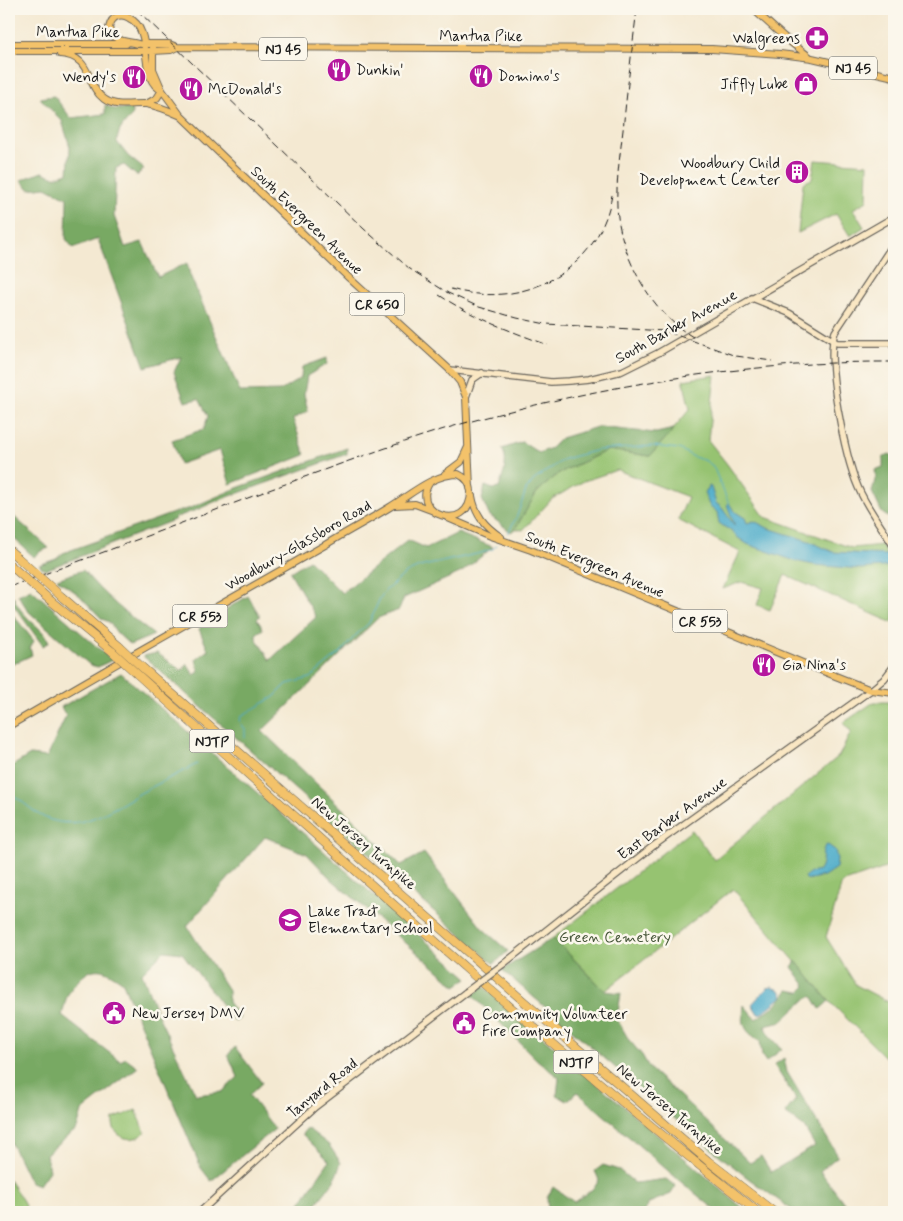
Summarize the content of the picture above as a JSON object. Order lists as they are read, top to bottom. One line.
{"streets":{"highway":["NJTP","New Jersey Turnpike"],"main road":["Mantua Pike","NJ 45","South Evergreen Avenue","CR 650","Woodbury-Glassboro Road","CR 553"],"street":["South Barber Avenue","East Barber Avenue","Tanyard Road"]},"crossings":[["Mantua Pike","NJ 45"],["Mantua Pike","South Evergreen Avenue"],["South Evergreen Avenue","South Barber Avenue"],["South Evergreen Avenue","Woodbury-Glassboro Road"],["South Evergreen Avenue","East Barber Avenue"],["East Barber Avenue","Tanyard Road"]],"parks":["Green Cemetery"],"places":{"pharmacy":["Walgreens"],"restaurant":["Dunkin'","Domino's","Wendy's","McDonald's","Gia Nina's"],"shop":["Jiffly Lube"],"building":["Woodbury Child Development Center"],"school or university":["Lake Tract Elementary School"],"public building":["New Jersey DMV","Community Volunteer Fire Company"]}}
